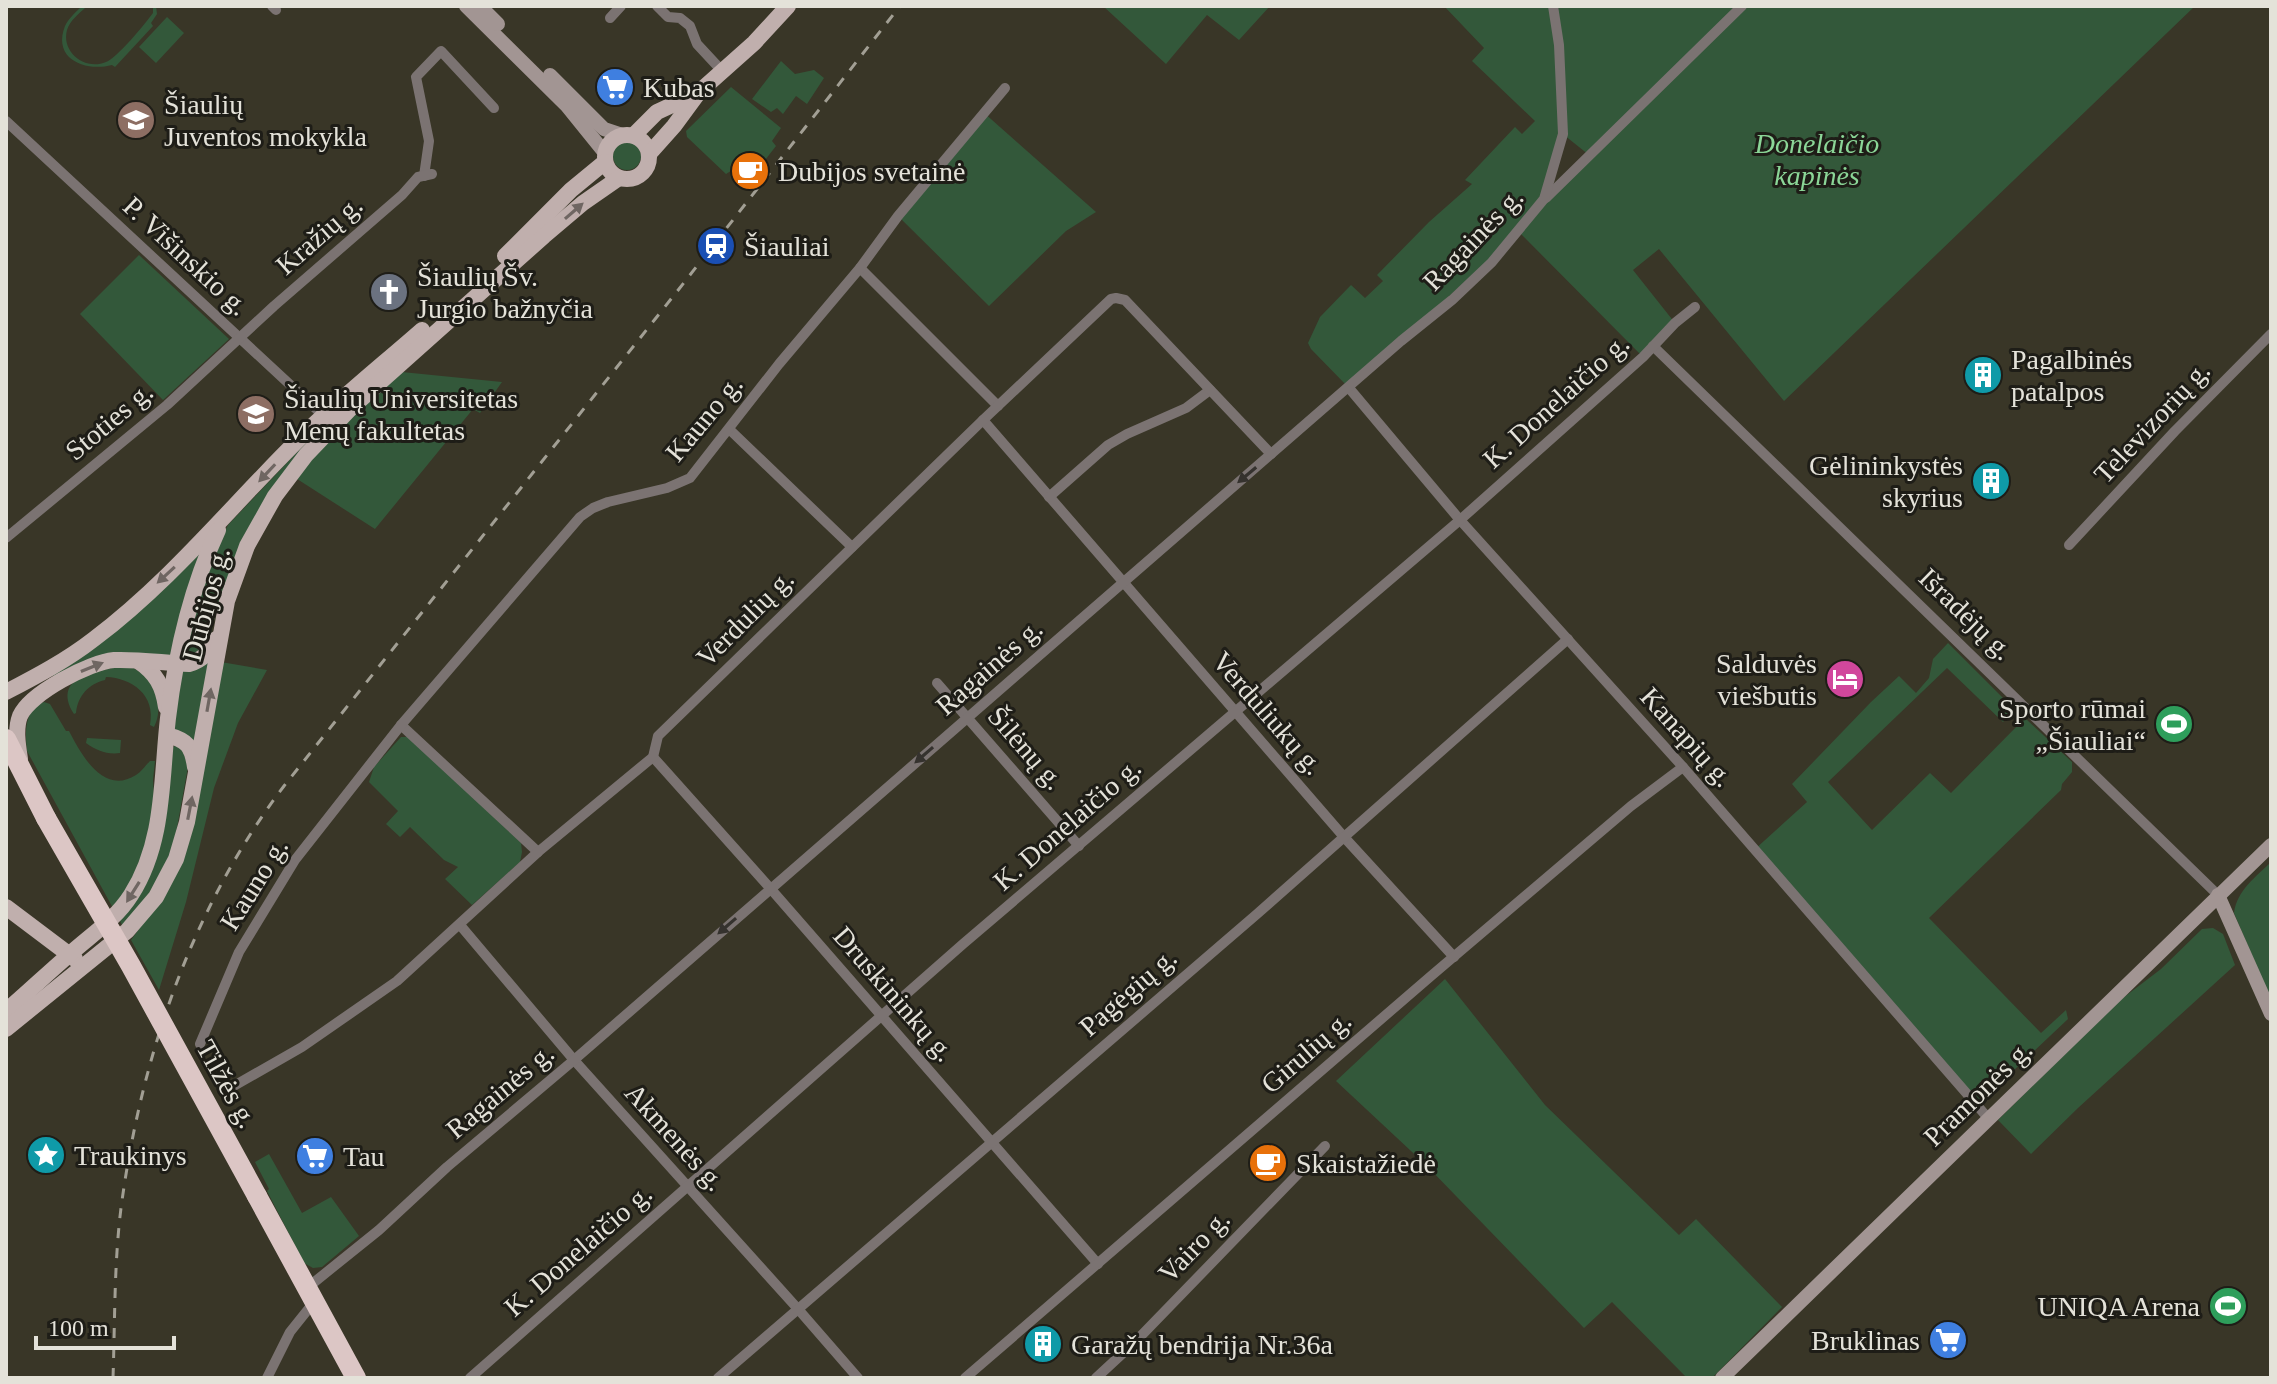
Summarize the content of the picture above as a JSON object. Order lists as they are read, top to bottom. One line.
{"streets":{"highway":["Tilžės g."],"main road":["Dubijos g.","Išradėjų g.","Pramonės g."],"street":["Kražių g.","Ragainės g.","P. Višinskio g.","K. Donelaičio g.","Kauno g.","Stoties g.","Televizorių g.","Verdulių g.","Verduliukų g.","Kanapių g.","Šilėnų g.","Pagėgių g.","Druskininkų g.","Girulių g.","Akmenės g.","Vairo g."]},"crossings":[["Kražių g.","P. Višinskio g."],["Kražių g.","Stoties g."],["Ragainės g.","Verdulių g."],["Ragainės g.","Verduliukų g."],["Ragainės g.","Kanapių g."],["Ragainės g.","Šilėnų g."],["Ragainės g.","Druskininkų g."],["Ragainės g.","Tilžės g."],["Ragainės g.","Akmenės g."],["P. Višinskio g.","Stoties g."],["P. Višinskio g.","Dubijos g."],["K. Donelaičio g.","Išradėjų g."],["K. Donelaičio g.","Verduliukų g."],["K. Donelaičio g.","Kanapių g."],["K. Donelaičio g.","Šilėnų g."],["K. Donelaičio g.","Druskininkų g."],["K. Donelaičio g.","Akmenės g."],["Dubijos g.","Tilžės g."],["Išradėjų g.","Pramonės g."],["Verdulių g.","Verduliukų g."],["Verdulių g.","Druskininkų g."],["Verdulių g.","Akmenės g."],["Verduliukų g.","Pagėgių g."],["Verduliukų g.","Girulių g."],["Kanapių g.","Pagėgių g."],["Kanapių g.","Girulių g."],["Kanapių g.","Pramonės g."],["Pagėgių g.","Druskininkų g."],["Pagėgių g.","Akmenės g."],["Druskininkų g.","Girulių g."]],"one_way":["Ragainės g."],"parks":["Donelaičio kapinės"],"places":{"supermarket":["Kubas","Tau","Bruklinas"],"school or university":["Šiaulių Juventos mokykla","Šiaulių Universitetas Menų fakultetas"],"cafe":["Dubijos svetainė","Skaistažiedė"],"station":["Šiauliai"],"church":["Šiaulių Šv. Jurgio bažnyčia"],"building":["Pagalbinės patalpos","Gėlininkystės skyrius","Garažų bendrija Nr.36a"],"hotel":["Salduvės viešbutis"],"sports":["Sporto rūmai „Šiauliai“","UNIQA Arena"],"place":["Traukinys"]},"scale_bar":"100 m"}
